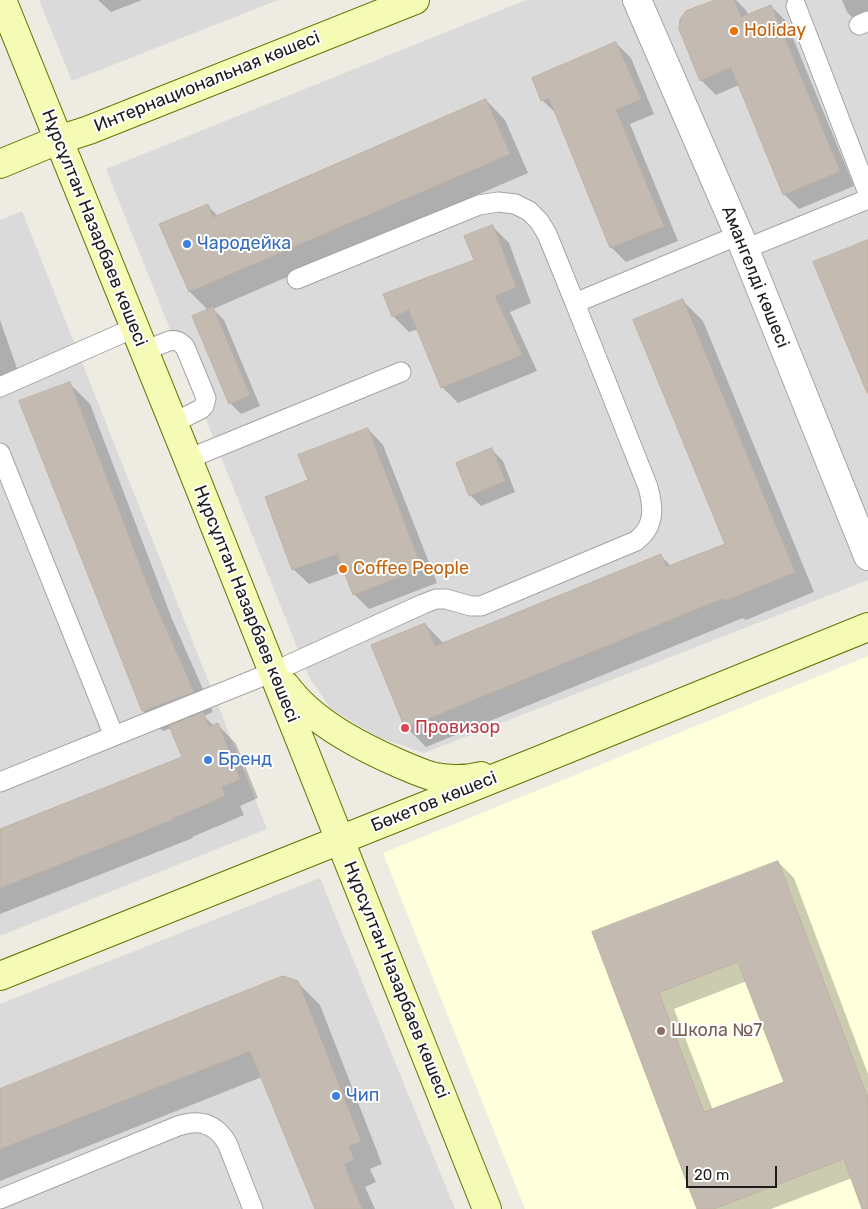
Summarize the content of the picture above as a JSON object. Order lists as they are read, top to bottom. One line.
{"streets":{"main road":["Интернациональная көшесі","Нұрсұлтан Назарбаев көшесі","Бөкетов көшесі"],"street":["Амангелді көшесі"]},"crossings":[["Интернациональная көшесі","Нұрсұлтан Назарбаев көшесі"],["Нұрсұлтан Назарбаев көшесі","Бөкетов көшесі"]],"places":["Holiday","Чародейка","Coffee People","Провизор","Бренд","Школа №7","Чип"],"scale_bar":"20 m"}
